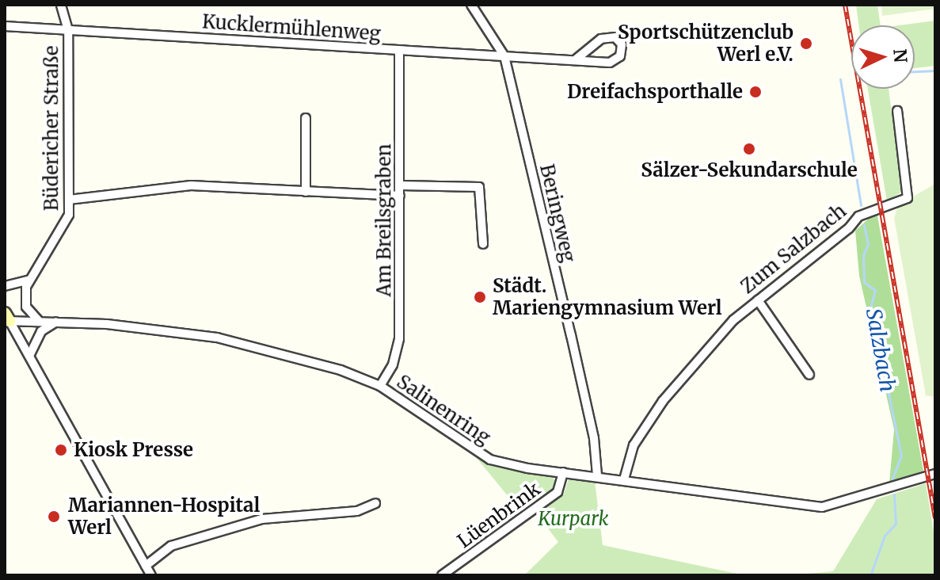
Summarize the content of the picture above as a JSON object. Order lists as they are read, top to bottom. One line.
{"streets":{"street":["Kucklermühlenweg","Büdericher Straße","Beringweg","Am Breilsgraben","Zum Salzbach","Salinenring","Lüenbrink"]},"crossings":[["Kucklermühlenweg","Büdericher Straße"],["Kucklermühlenweg","Beringweg"],["Kucklermühlenweg","Am Breilsgraben"],["Beringweg","Salinenring"],["Am Breilsgraben","Salinenring"],["Zum Salzbach","Salinenring"],["Salinenring","Lüenbrink"]],"water":["Salzbach"],"parks":["Kurpark"],"places":["Sportschützenclub Werl e.V.","Dreifachsporthalle","Sälzer-Sekundarschule","Städt. Mariengymnasium Werl","Kiosk Presse","Mariannen-Hospital Werl"],"north":"right"}
